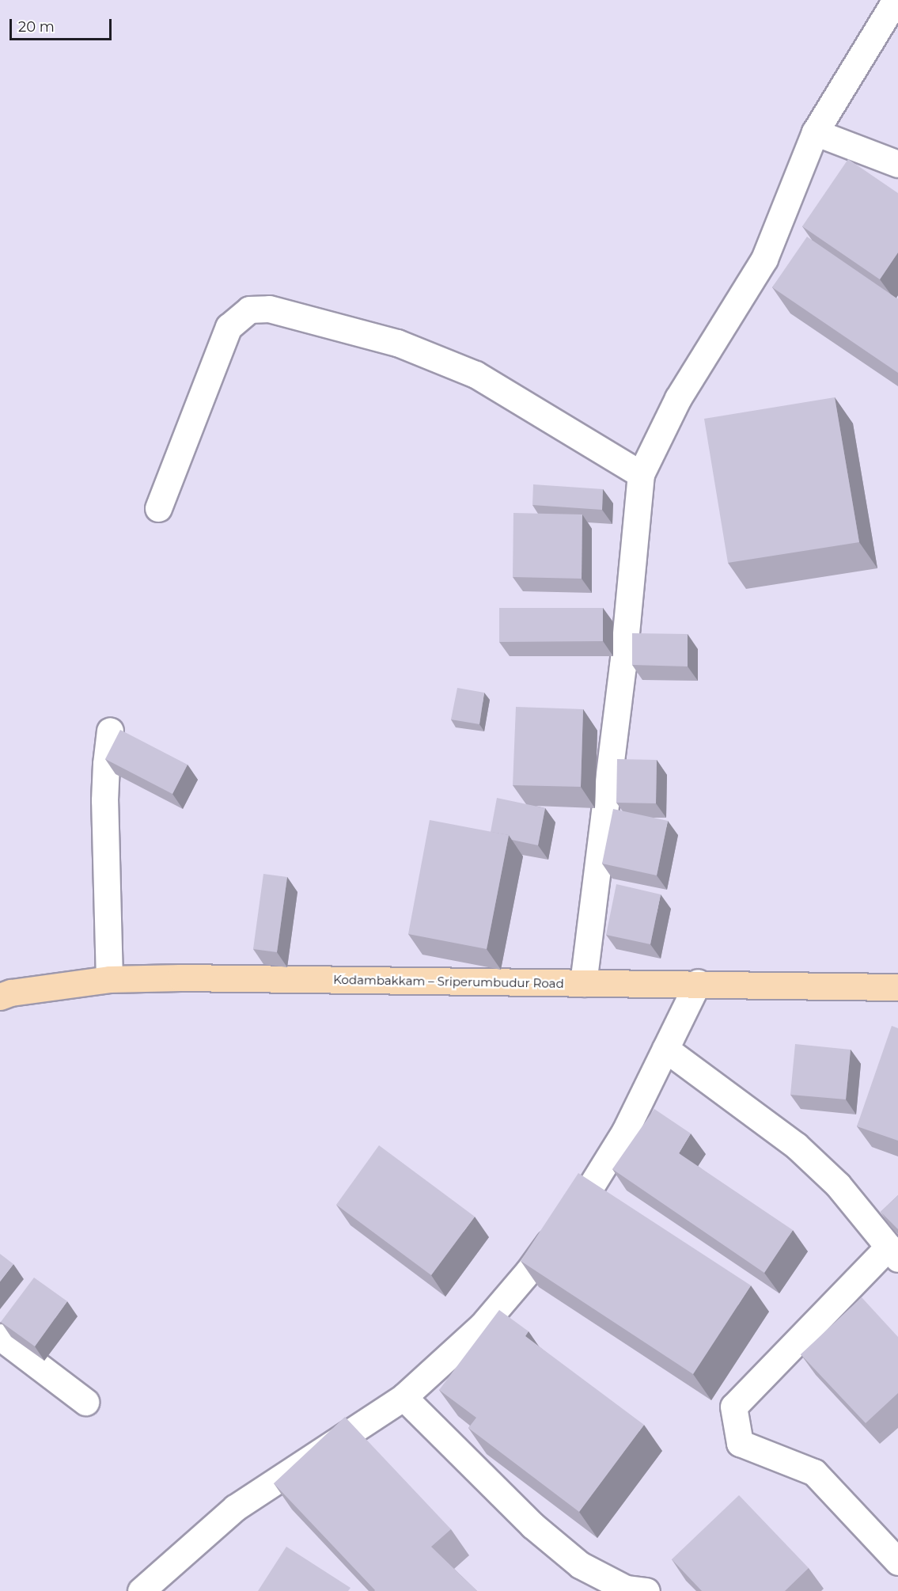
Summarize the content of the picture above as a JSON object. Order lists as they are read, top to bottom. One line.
{"streets":{"main road":["Kodambakkam – Sriperumbudur Road"]},"scale_bar":"20 m"}
